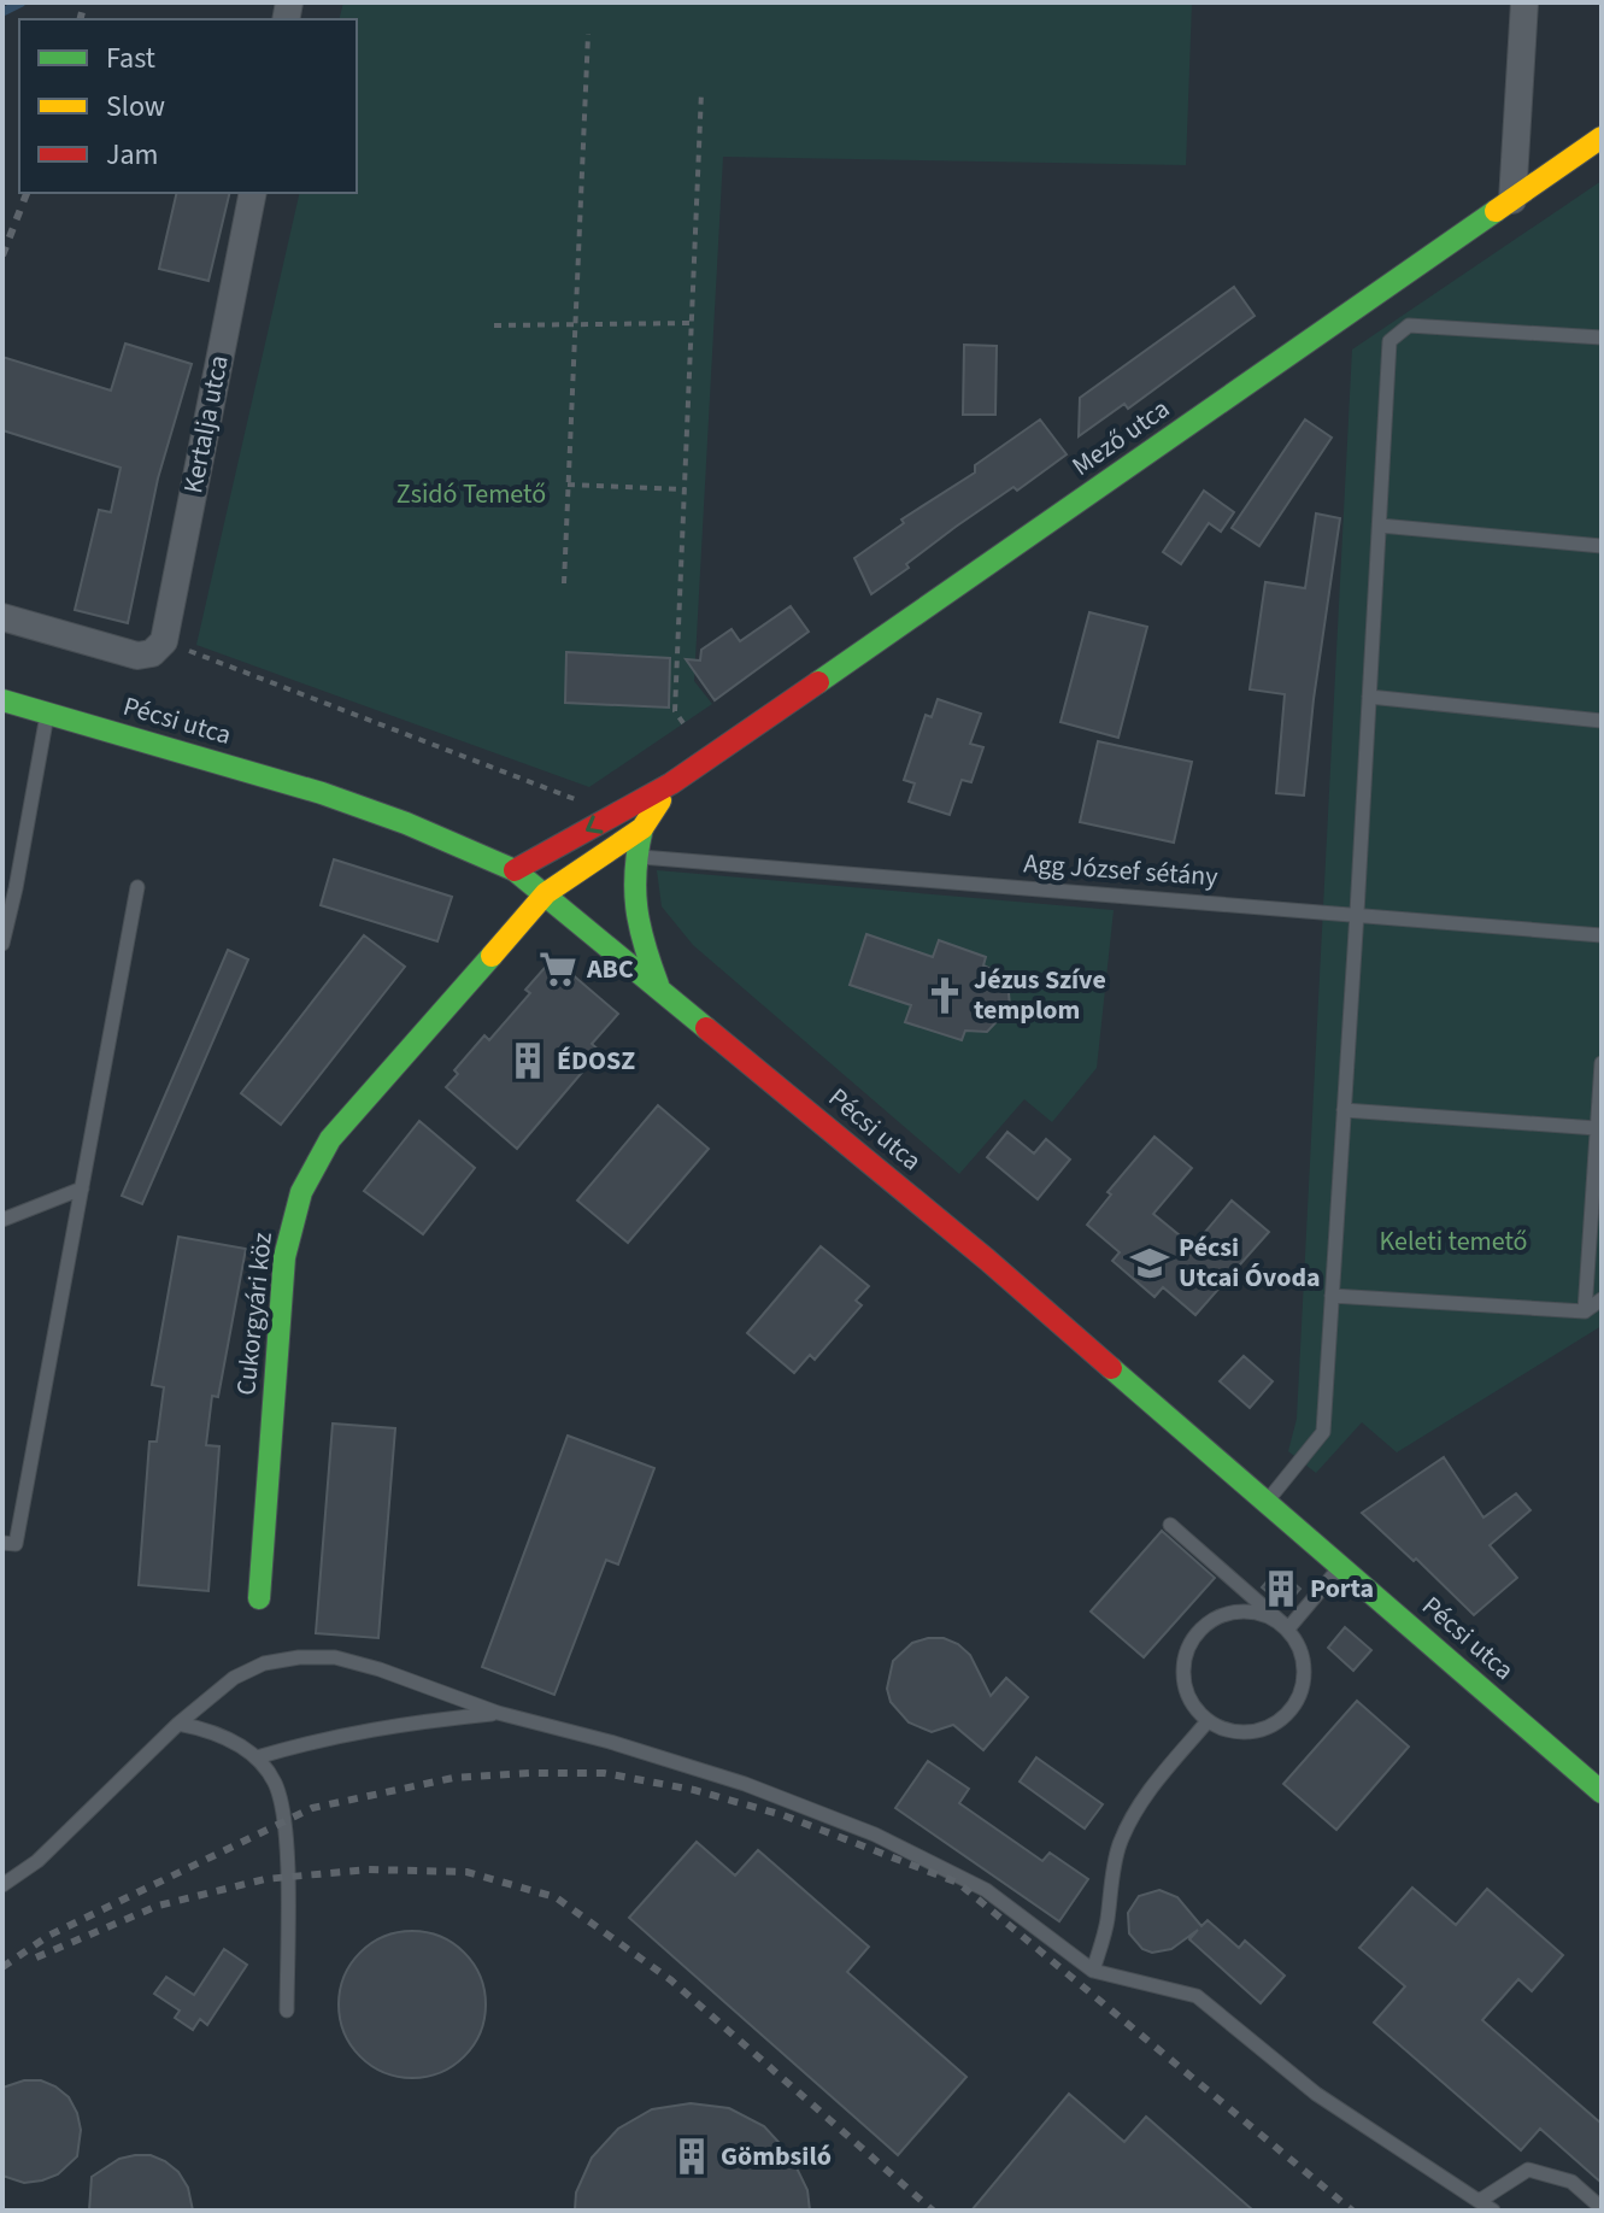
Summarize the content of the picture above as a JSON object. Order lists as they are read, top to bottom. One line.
{"streets":{"street":["Kertalja utca","Mező utca","Pécsi utca","Cukorgyári köz"],"lane":["Agg József sétány"]},"crossings":[["Mező utca","Pécsi utca"],["Pécsi utca","Cukorgyári köz"]],"parks":["Zsidó Temető","Keleti temető"],"places":{"supermarket":["ABC"],"church":["Jézus Szíve templom"],"building":["ÉDOSZ","Porta","Gömbsiló"],"school or university":["Pécsi Utcai Óvoda"]},"legend":["Fast","Slow","Jam"]}
